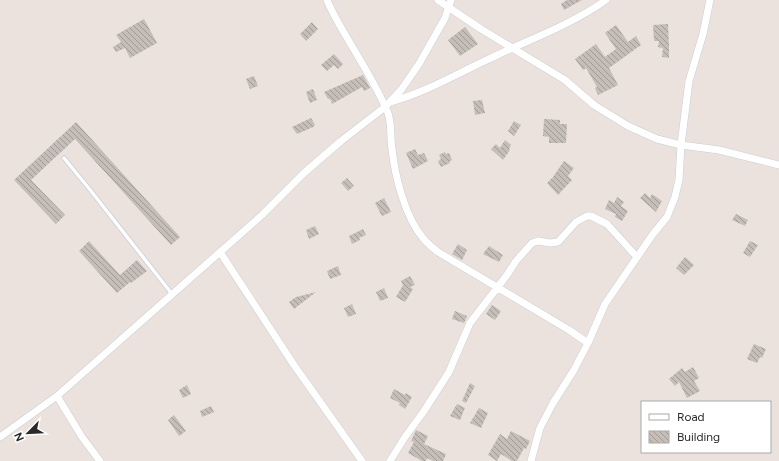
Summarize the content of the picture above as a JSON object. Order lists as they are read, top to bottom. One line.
{"legend":["Road","Building"],"north":"bottom left"}
